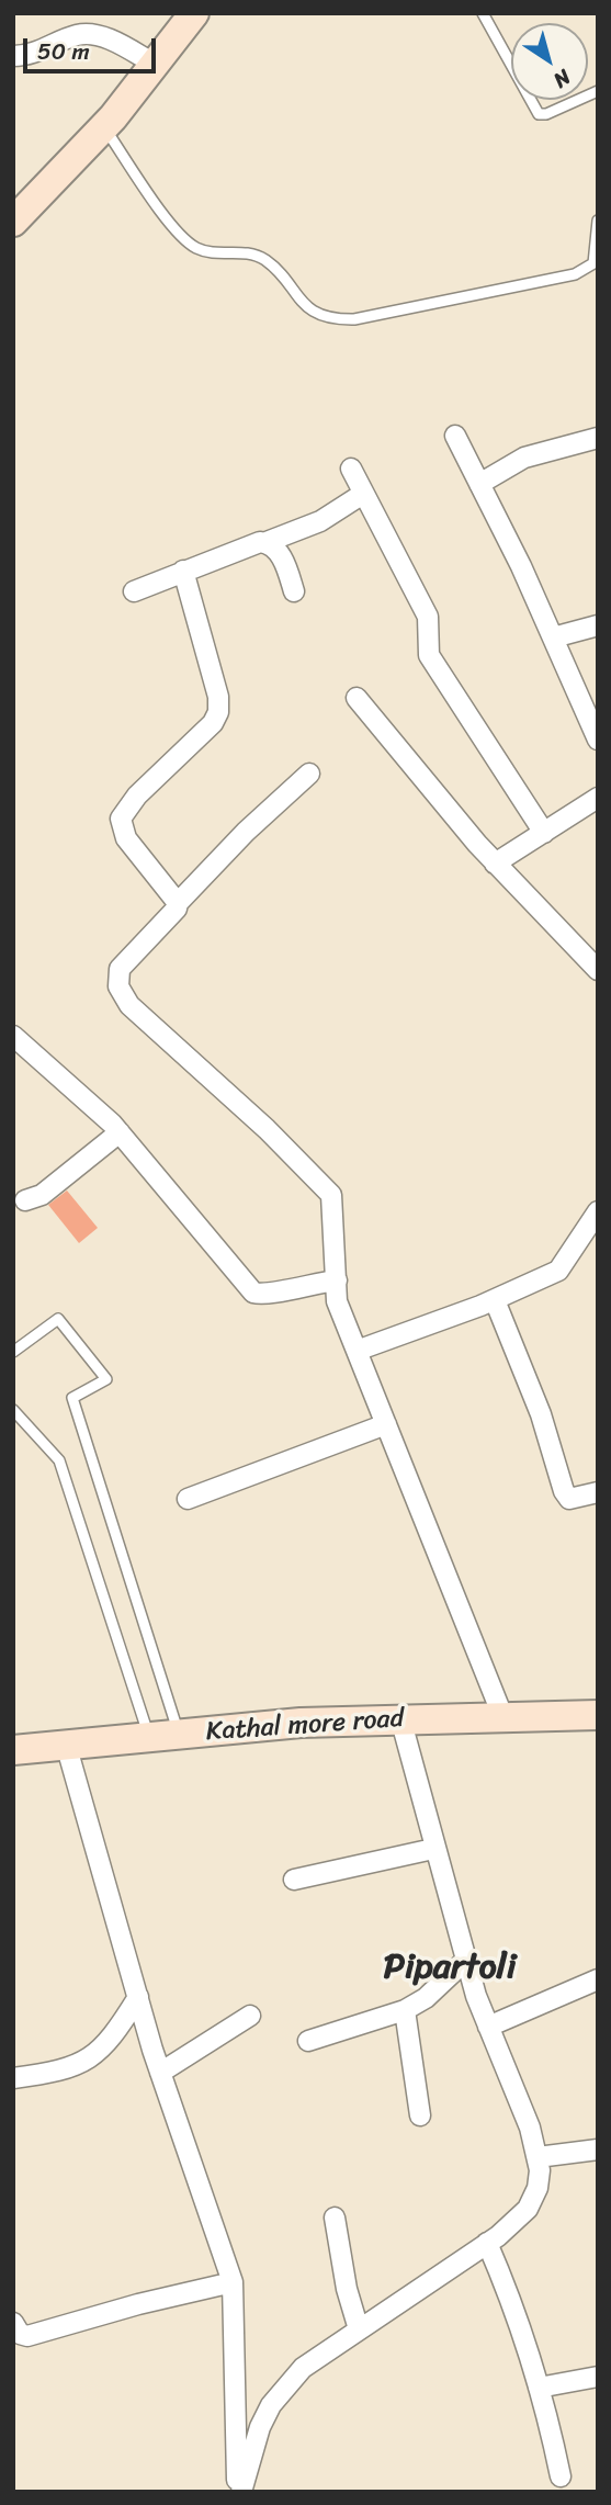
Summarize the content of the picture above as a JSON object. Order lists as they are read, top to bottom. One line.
{"streets":{"main road":["Kathal more road"]},"districts":["Pipartoli"],"scale_bar":"50 m","north":"bottom right"}
